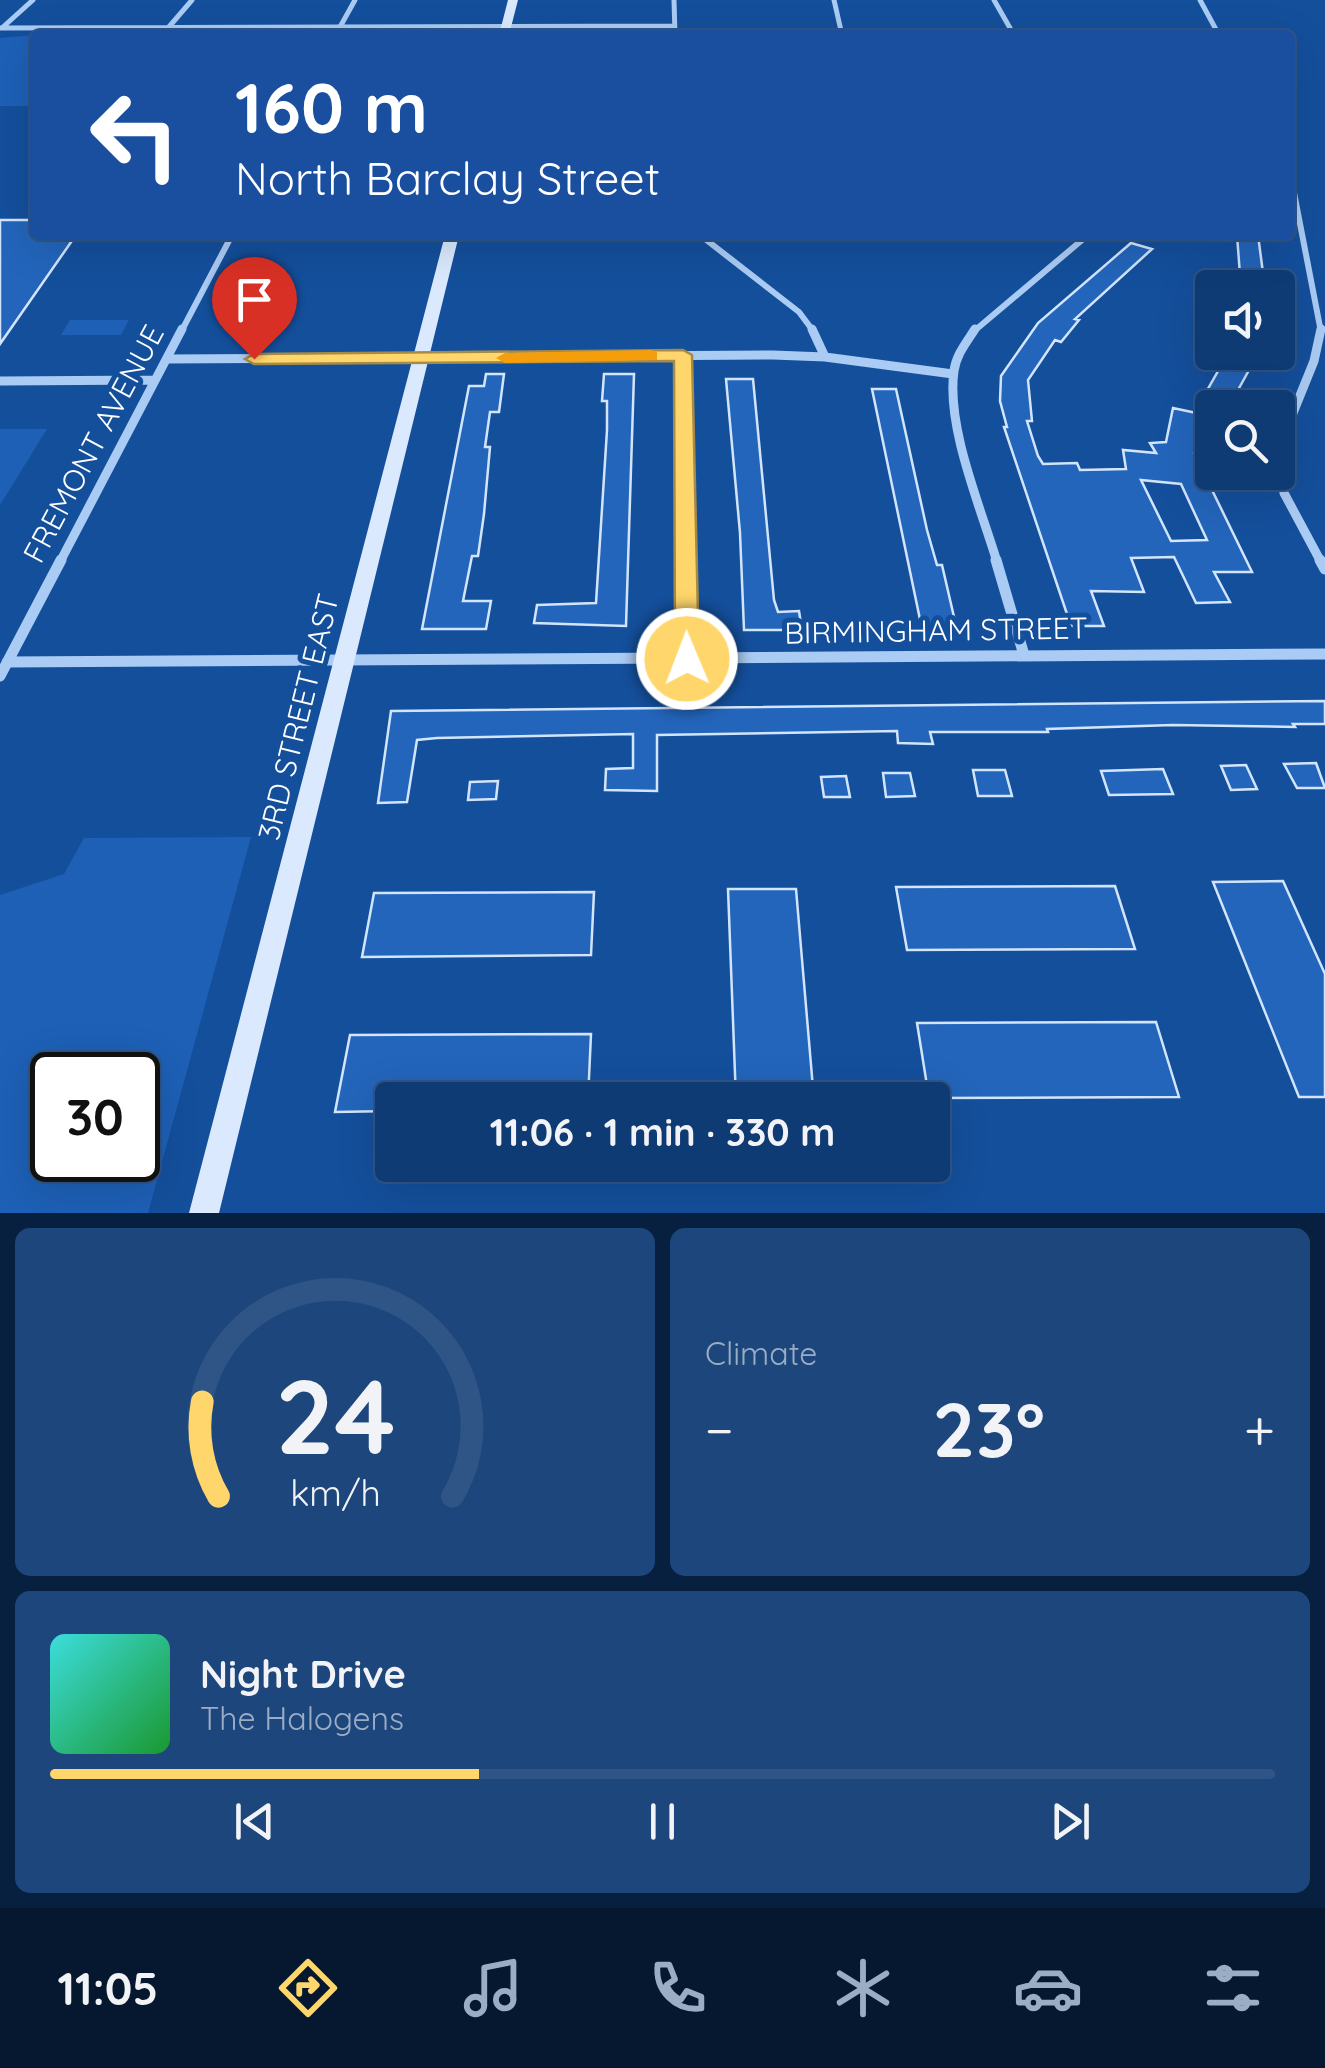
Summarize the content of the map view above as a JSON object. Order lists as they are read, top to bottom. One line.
{"streets":{"street":["FREMONT AVENUE","BIRMINGHAM STREET","3RD STREET EAST"]},"crossings":[["FREMONT AVENUE","BIRMINGHAM STREET"],["BIRMINGHAM STREET","3RD STREET EAST"]],"page":{"turn":["160 m","North Barclay Street"],"limit":"30","trip":"11:06 · 1 min · 330 m","tile":"Climate","heat":["−","23°","+"],"song":["Night Drive","The Halogens"],"tabs":"11:05","gauge":["24","km/h"]}}
